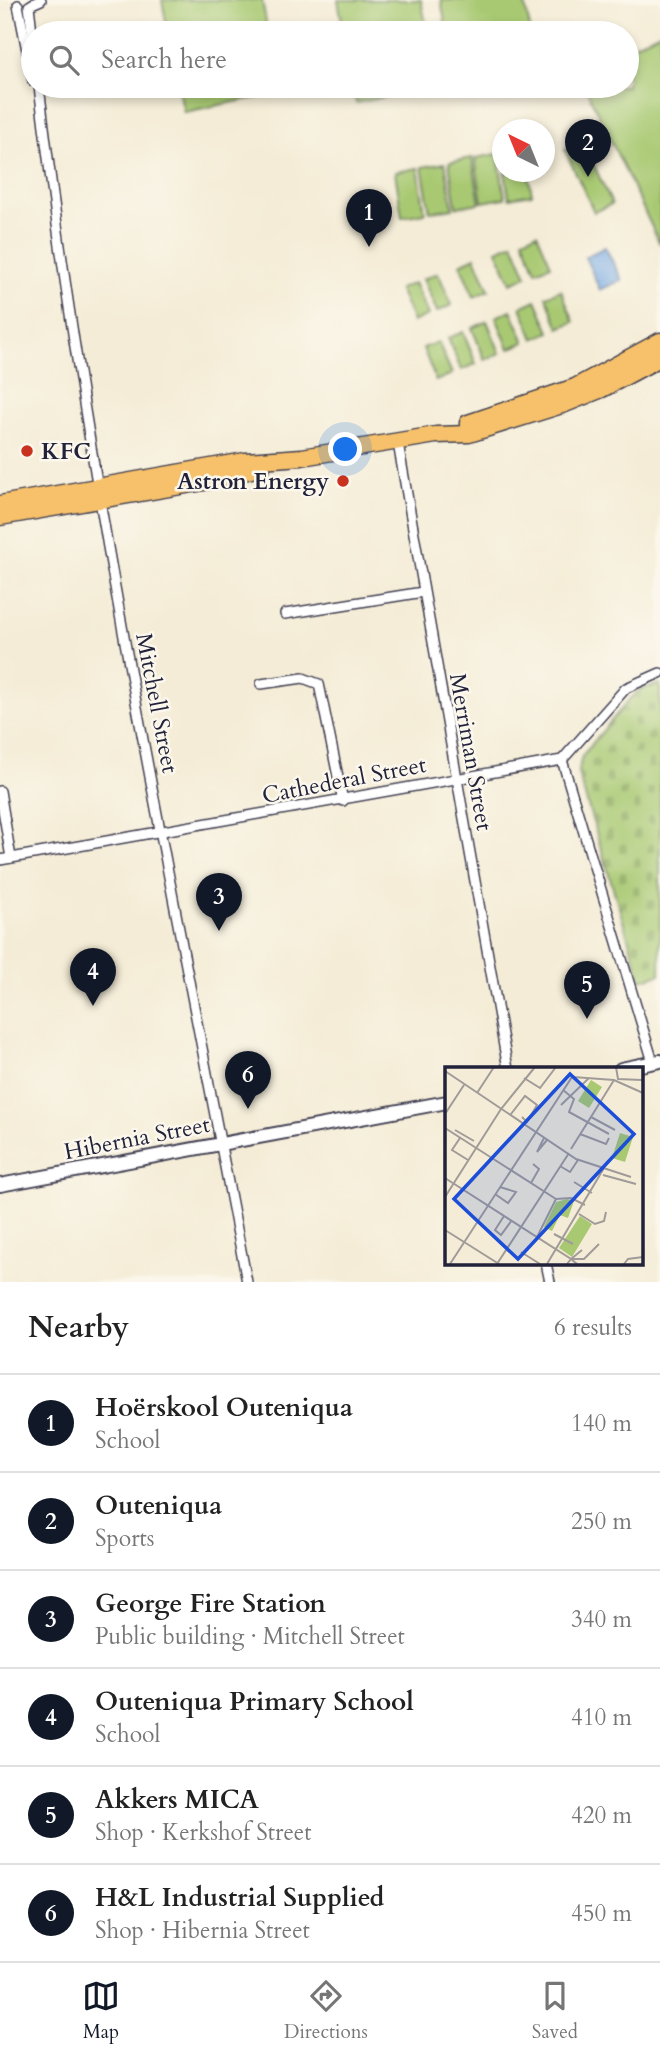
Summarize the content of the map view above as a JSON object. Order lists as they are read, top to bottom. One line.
{"streets":{"street":["Mitchell Street","Merriman Street","Cathederal Street","Hibernia Street"]},"crossings":[["Mitchell Street","Cathederal Street"],["Mitchell Street","Hibernia Street"],["Merriman Street","Cathederal Street"]],"places":["KFC","Astron Energy"],"north":"top left","page":{"search":"Search here","pins":["2","1","3","4","5","6"],"heading":["Nearby","6 results"],"list":[{"mark":"1","name":"Hoërskool Outeniqua","note":"School","value":"140 m"},{"mark":"2","name":"Outeniqua","note":"Sports","value":"250 m"},{"mark":"3","name":"George Fire Station","note":"Public building · Mitchell Street","value":"340 m"},{"mark":"4","name":"Outeniqua Primary School","note":"School","value":"410 m"},{"mark":"5","name":"Akkers MICA","note":"Shop · Kerkshof Street","value":"420 m"},{"mark":"6","name":"H&L Industrial Supplied","note":"Shop · Hibernia Street","value":"450 m"}],"nav":["Map","Directions","Saved"]}}
